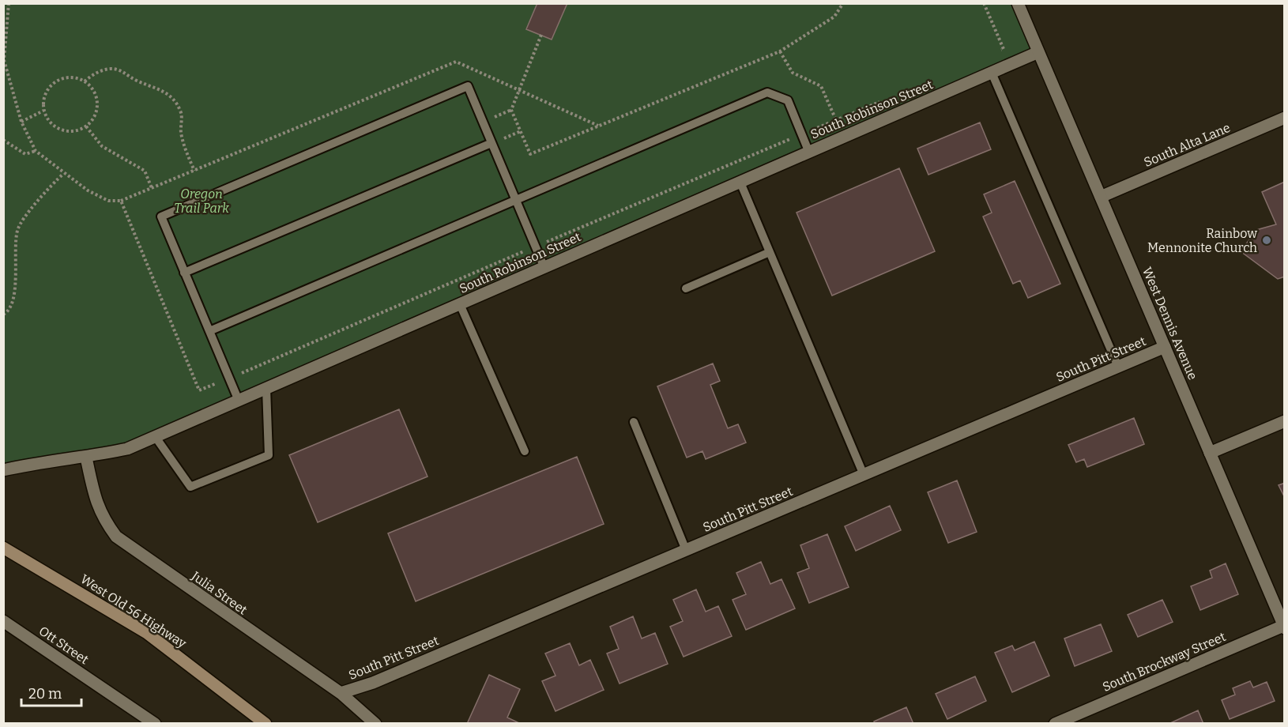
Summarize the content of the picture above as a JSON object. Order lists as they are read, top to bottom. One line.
{"streets":{"main road":["West Old 56 Highway"],"street":["South Robinson Street","South Alta Lane","West Dennis Avenue","South Pitt Street","Julia Street","Ott Street","South Brockway Street"]},"crossings":[["South Robinson Street","West Dennis Avenue"],["South Robinson Street","Julia Street"],["South Alta Lane","West Dennis Avenue"],["West Dennis Avenue","South Pitt Street"],["West Dennis Avenue","South Brockway Street"],["South Pitt Street","Julia Street"]],"parks":["Oregon Trail Park"],"places":["Rainbow Mennonite Church"],"scale_bar":"20 m"}
